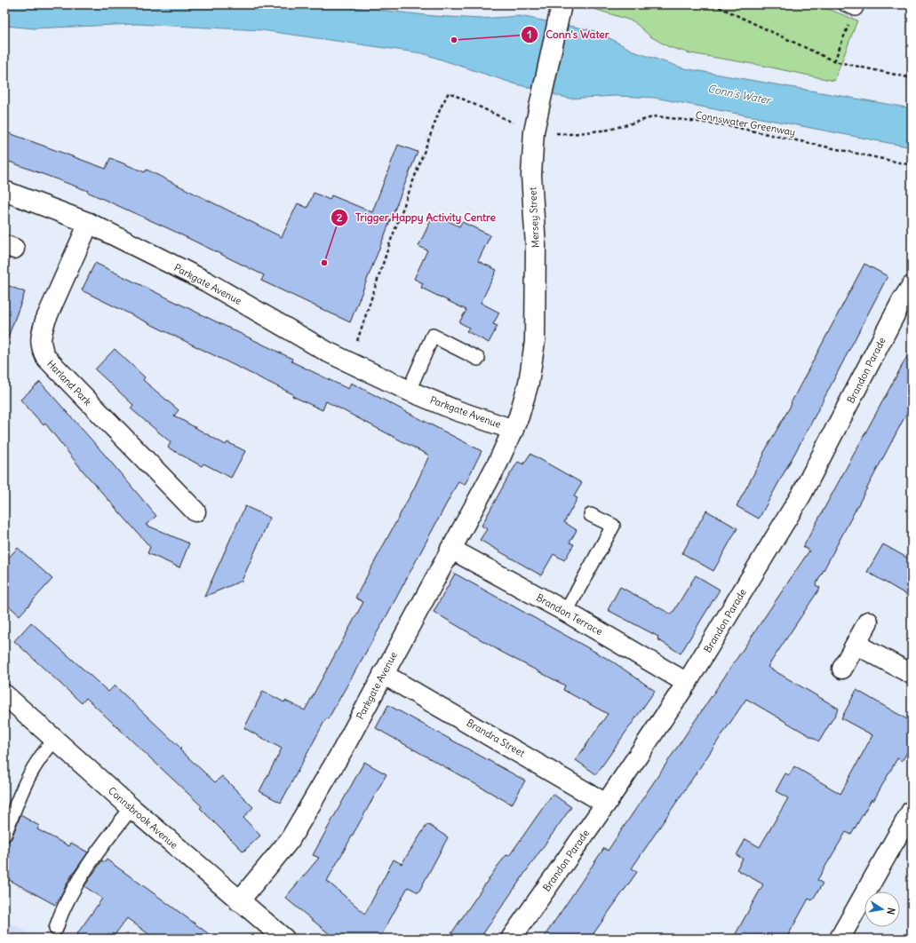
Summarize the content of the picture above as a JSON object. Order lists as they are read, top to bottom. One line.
{"streets":{"street":["Mersey Street","Parkgate Avenue","Brandon Parade","Harland Park","Brandon Terrace","Brandra Street","Connsbrook Avenue"],"path":["Connswater Greenway"]},"crossings":[["Connswater Greenway","Mersey Street"],["Connswater Greenway","Parkgate Avenue"],["Mersey Street","Parkgate Avenue"],["Parkgate Avenue","Harland Park"],["Parkgate Avenue","Brandon Terrace"],["Parkgate Avenue","Brandra Street"],["Parkgate Avenue","Connsbrook Avenue"],["Brandon Parade","Brandon Terrace"],["Brandon Parade","Brandra Street"]],"water":["Conn's Water"],"places":["Conn's Water","Trigger Happy Activity Centre"],"north":"right"}
